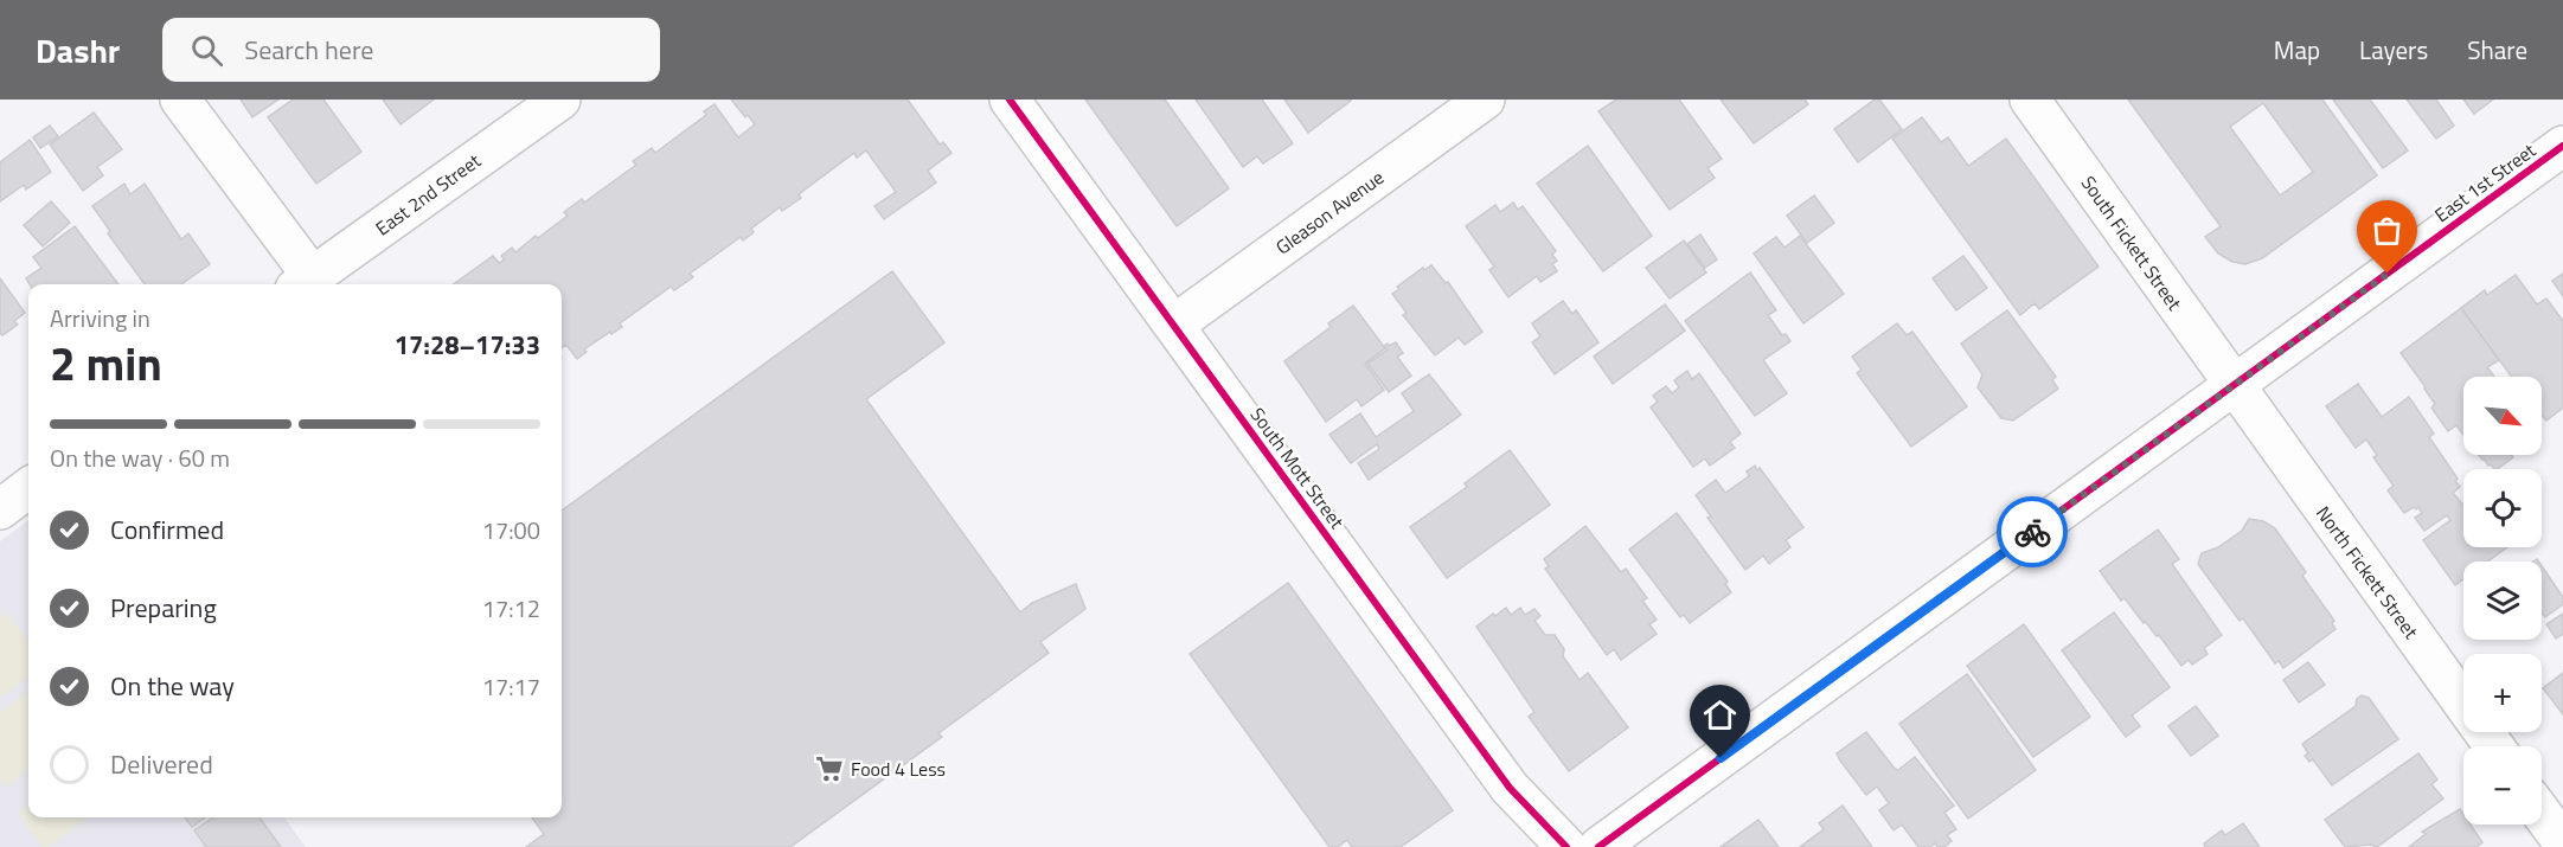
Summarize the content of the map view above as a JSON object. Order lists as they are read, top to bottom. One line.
{"streets":{"street":["East 1st Street","East 2nd Street","Gleason Avenue","South Fickett Street","South Mott Street","North Fickett Street"]},"crossings":[["East 1st Street","South Fickett Street"],["East 1st Street","North Fickett Street"],["Gleason Avenue","South Mott Street"],["South Fickett Street","North Fickett Street"]],"places":{"supermarket":["Food 4 Less"]},"north":"bottom right","page":{"header":"Dashr","search":"Search here","nav":["Map","Layers","Share"],"heading":["2 min","Arriving in","17:28–17:33"],"map_buttons":["+","−"],"bar":"On the way · 60 m","list":[["Confirmed","17:00"],["Preparing","17:12"],["On the way","17:17"],"Delivered"]}}
